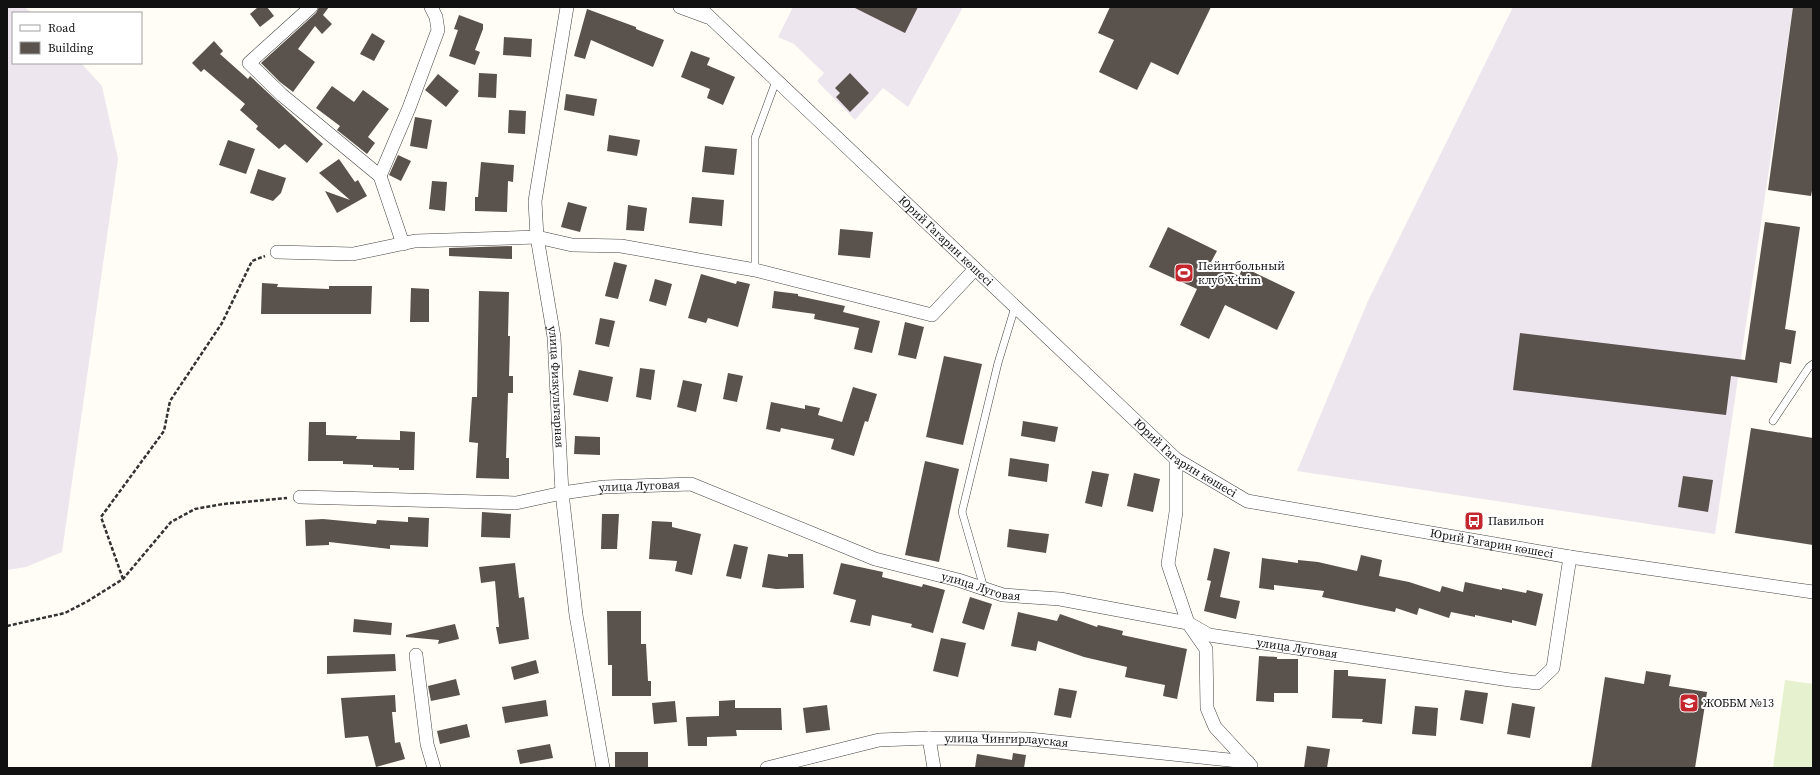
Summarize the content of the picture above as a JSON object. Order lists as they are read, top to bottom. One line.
{"streets":{"street":["Юрий Гагарин көшесі","улица Физкультарная","улица Луговая","улица Чингирлауская"]},"crossings":[["Юрий Гагарин көшесі","улица Луговая"],["улица Физкультарная","улица Луговая"]],"places":{"sports":["Пейнтбольный клуб X-trim"],"bus stop":["Павильон"],"school or university":["ЖОББМ №13"]},"legend":["Road","Building"]}
